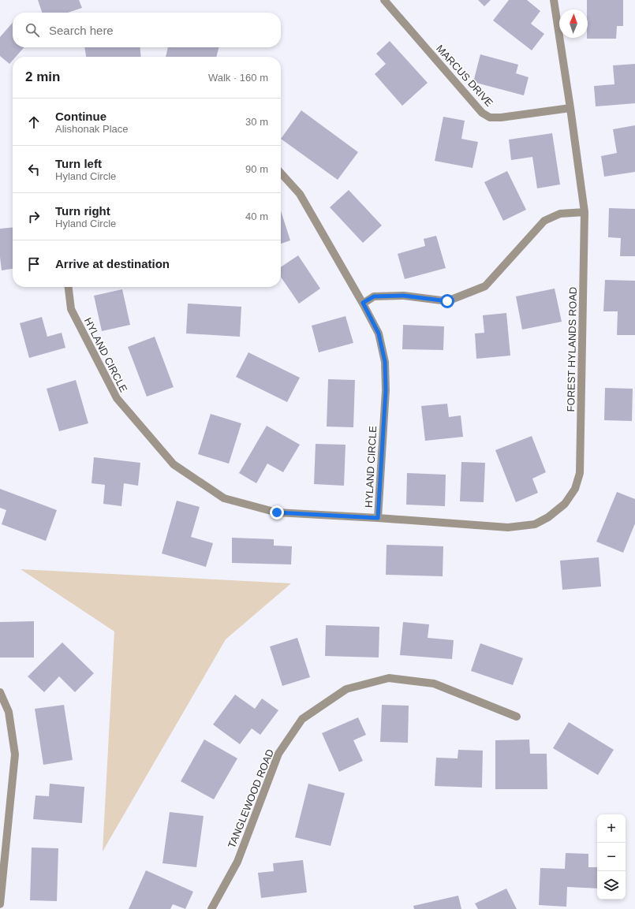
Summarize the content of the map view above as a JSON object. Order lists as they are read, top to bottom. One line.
{"streets":{"street":["MARCUS DRIVE","FOREST HYLANDS ROAD","HYLAND CIRCLE","TANGLEWOOD ROAD"]},"crossings":[["MARCUS DRIVE","FOREST HYLANDS ROAD"],["FOREST HYLANDS ROAD","HYLAND CIRCLE"]],"north":"top","page":{"search":"Search here","heading":["2 min","Walk · 160 m"],"list":[["Continue","Alishonak Place","30 m"],["Turn left","Hyland Circle","90 m"],["Turn right","Hyland Circle","40 m"],"Arrive at destination"],"map_buttons":["+","−"]}}
